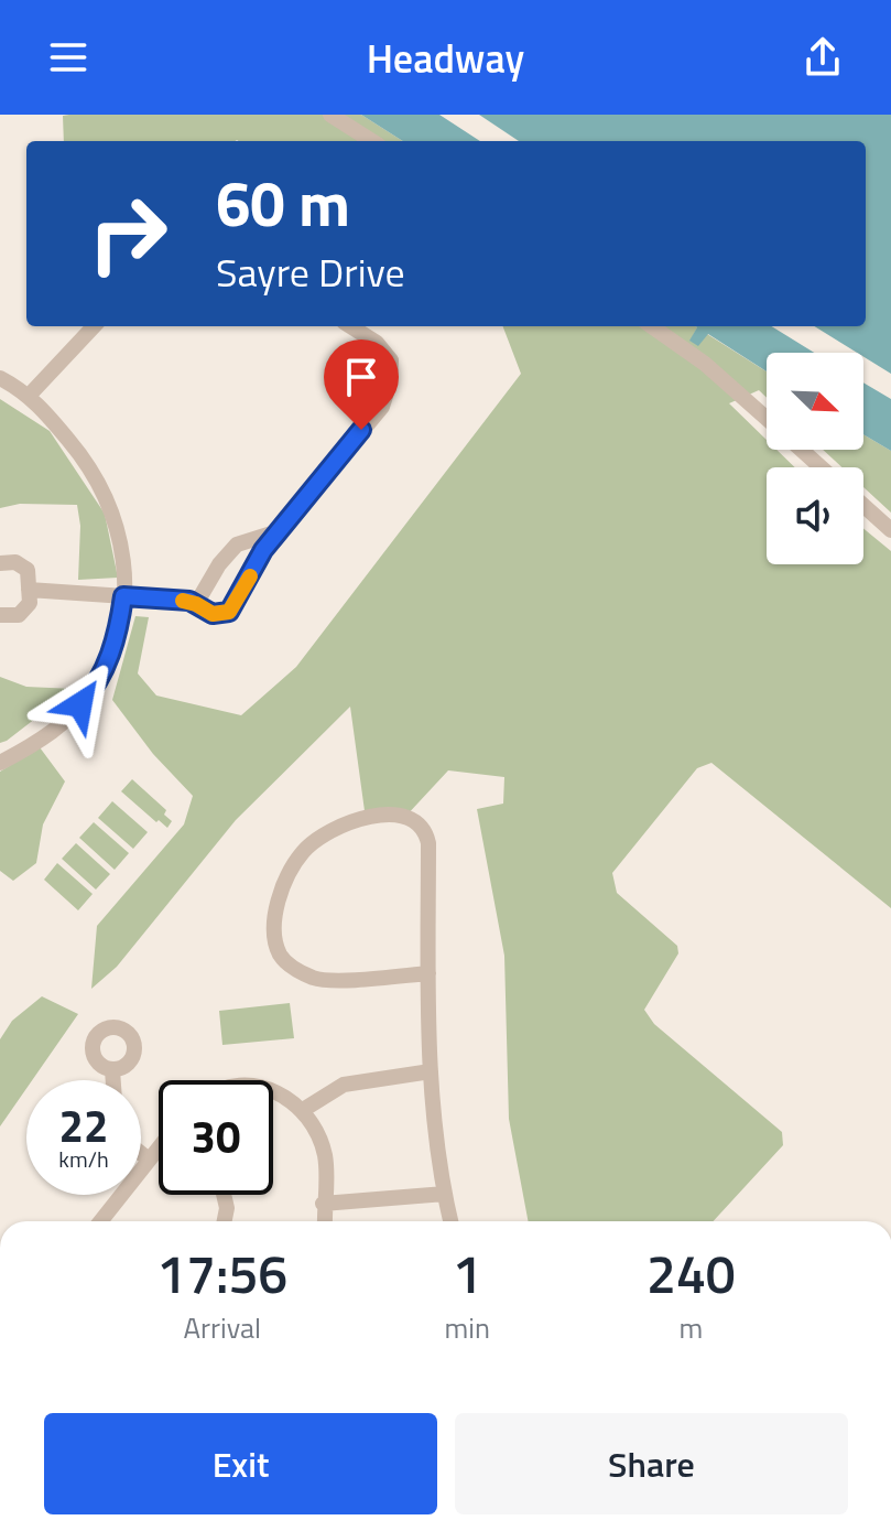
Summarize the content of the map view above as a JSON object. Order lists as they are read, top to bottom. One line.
{"north":"bottom right","page":{"header":"Headway","turn":["60 m","Sayre Drive"],"speed":"22 km/h","limit":"30","eta":["17:56","Arrival","1","min","240","m"],"buttons":["Exit","Share"]}}
